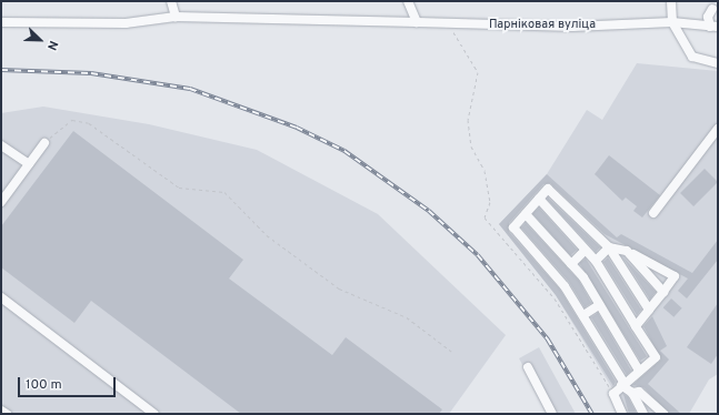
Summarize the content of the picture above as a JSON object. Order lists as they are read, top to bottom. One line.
{"streets":{"street":["Парніковая вуліца"]},"scale_bar":"100 m","north":"bottom right"}
